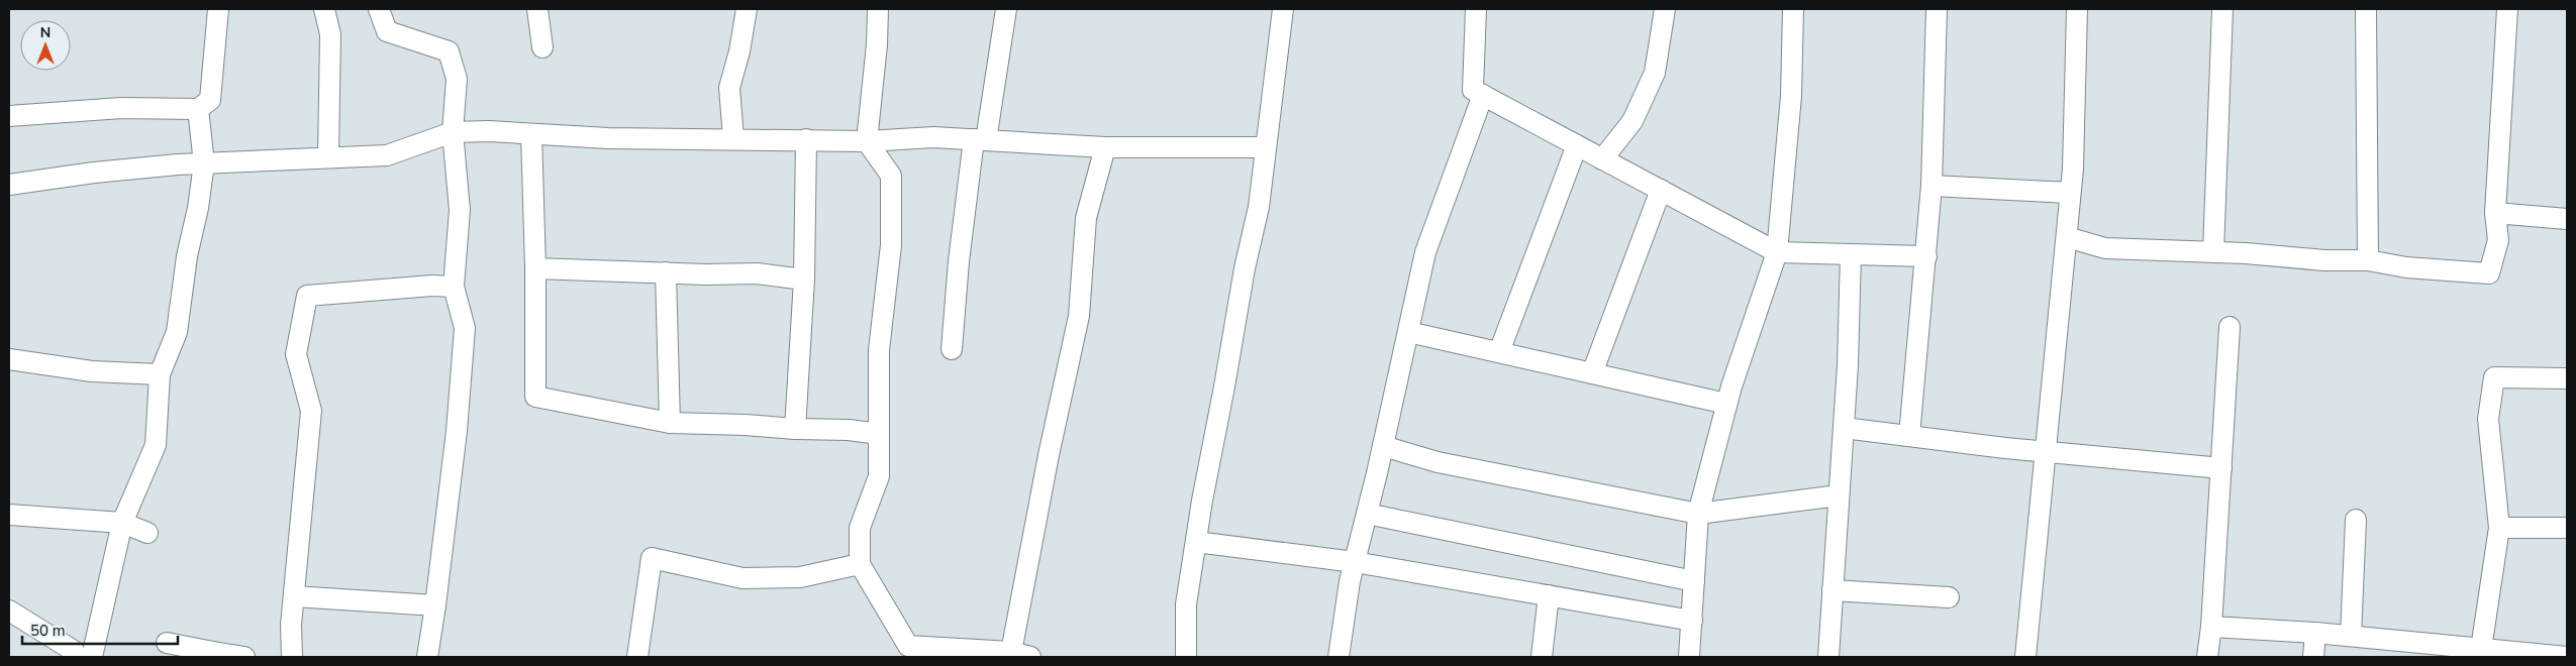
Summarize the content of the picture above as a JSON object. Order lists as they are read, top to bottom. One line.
{"scale_bar":"50 m","north":"top"}
